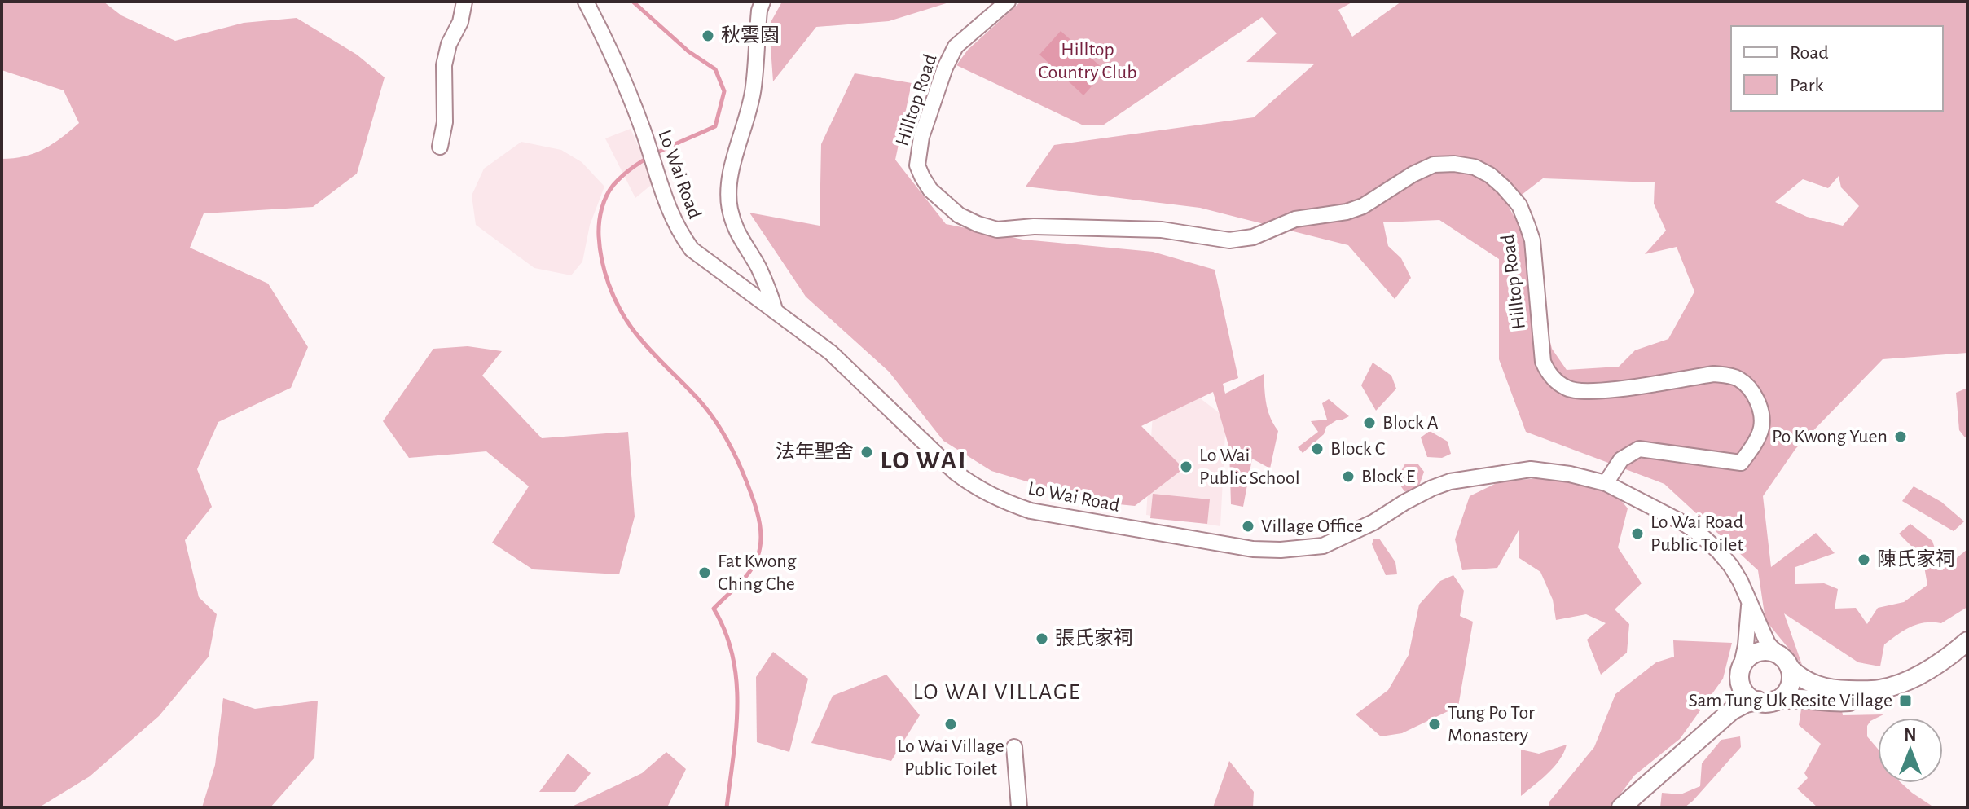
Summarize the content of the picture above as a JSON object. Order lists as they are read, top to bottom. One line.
{"streets":{"street":["Hilltop Road","Lo Wai Road"]},"crossings":[["Hilltop Road","Lo Wai Road"]],"districts":["LO WAI","LO WAI VILLAGE"],"parks":["Hilltop Country Club"],"places":{"other":["秋雲園","Block A","Po Kwong Yuen","Block C","法年聖舍","Lo Wai Public School","Block E","Village Office","Lo Wai Road Public Toilet","陳氏家祠","Fat Kwong Ching Che","張氏家祠","Lo Wai Village Public Toilet","Tung Po Tor Monastery"],"transit":["Sam Tung Uk Resite Village"]},"legend":["Road","Park"],"north":"top"}
